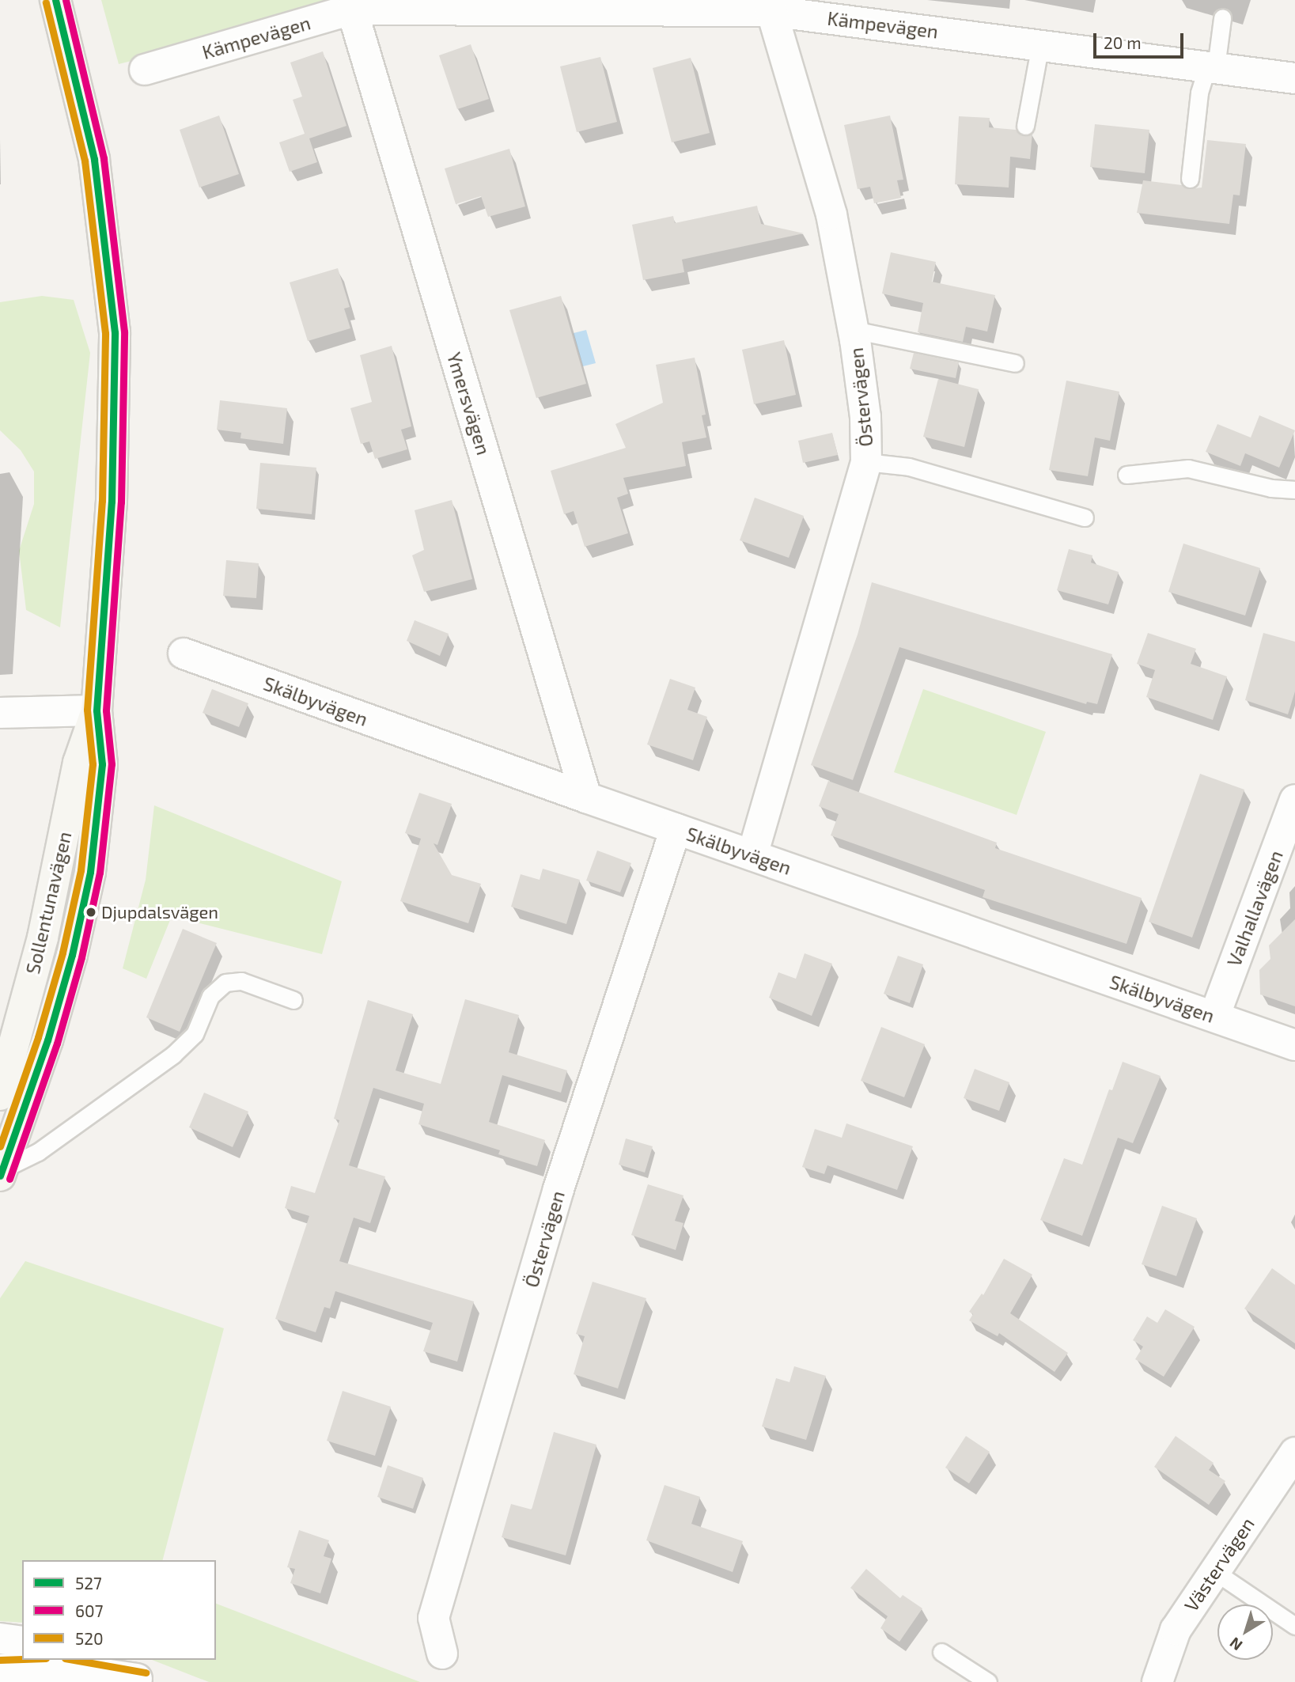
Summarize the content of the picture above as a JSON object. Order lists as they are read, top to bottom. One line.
{"streets":{"street":["Kämpevägen","Östervägen","Ymersvägen","Skälbyvägen","Sollentunavägen","Valhallavägen","Västervägen"]},"crossings":[["Kämpevägen","Östervägen"],["Kämpevägen","Ymersvägen"],["Östervägen","Skälbyvägen"],["Ymersvägen","Skälbyvägen"],["Skälbyvägen","Valhallavägen"]],"places":["Djupdalsvägen"],"lines":["transit line 527","transit line 607","transit line 520"],"legend":["527","607","520"],"scale_bar":"20 m","north":"bottom left"}
